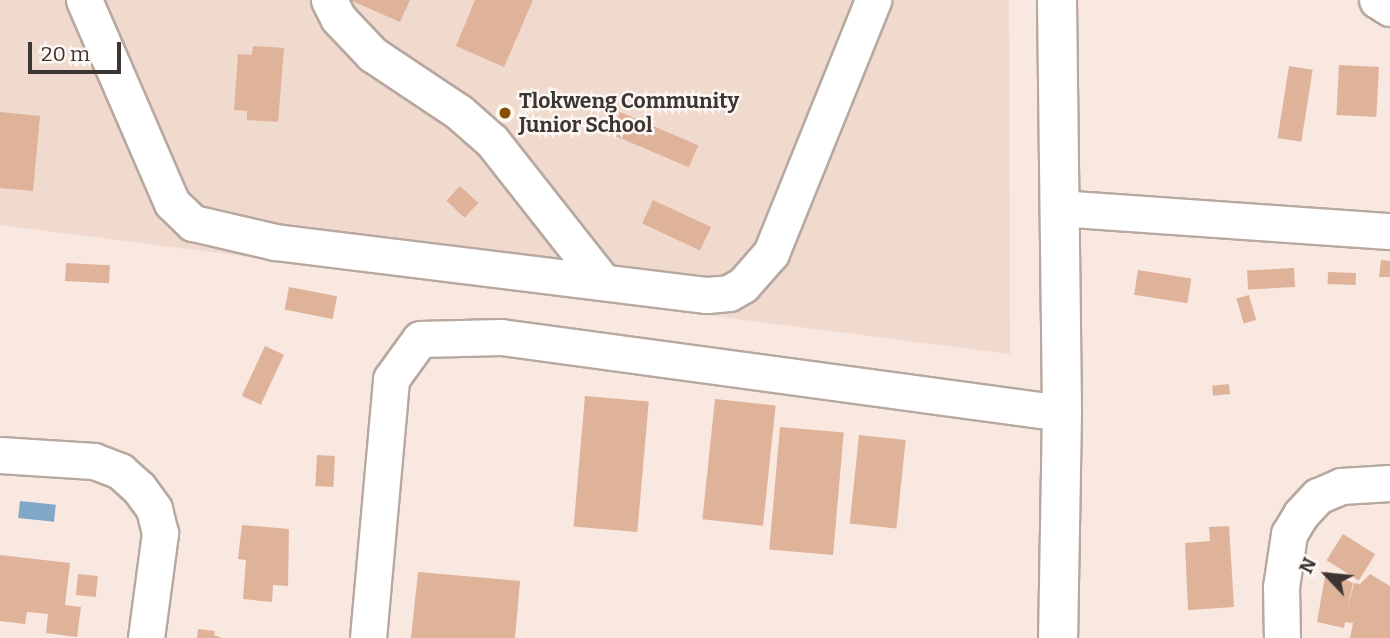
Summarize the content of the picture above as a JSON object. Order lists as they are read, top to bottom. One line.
{"places":["Tlokweng Community Junior School"],"scale_bar":"20 m","north":"top left"}
